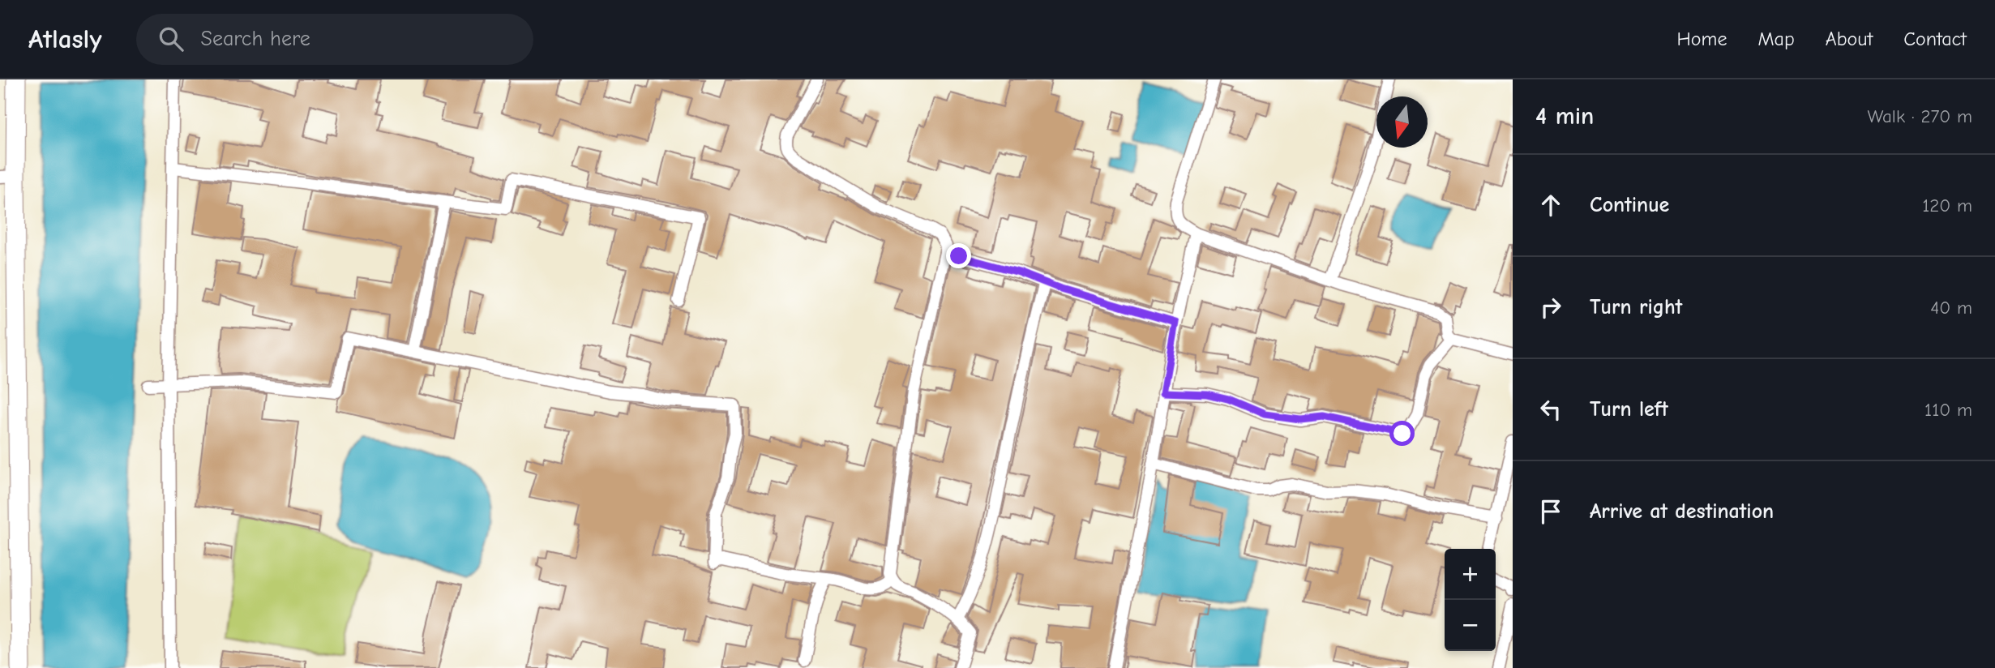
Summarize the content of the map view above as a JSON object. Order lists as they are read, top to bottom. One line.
{"north":"bottom","page":{"header":"Atlasly","search":"Search here","nav":["Home","Map","About","Contact"],"heading":["4 min","Walk · 270 m"],"list":[["Continue","120 m"],["Turn right","40 m"],["Turn left","110 m"],"Arrive at destination"],"map_buttons":["+","−"]}}
